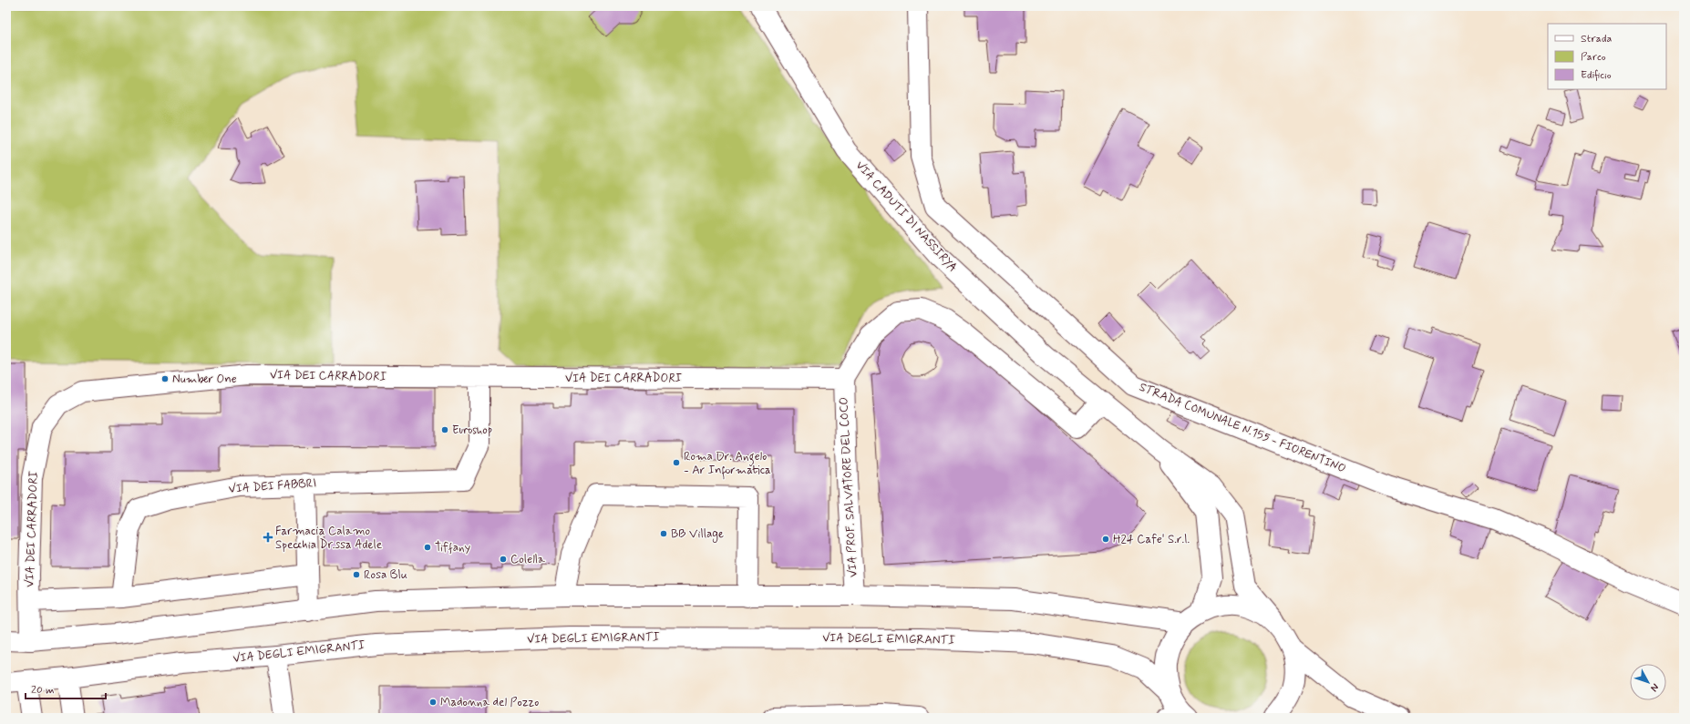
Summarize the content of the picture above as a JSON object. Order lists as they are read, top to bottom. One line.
{"streets":{"street":["VIA CADUTI DI NASSIRYA","VIA DEI CARRADORI","STRADA COMUNALE N.155 - FIORENTINO","VIA DEI FABBRI","VIA PROF. SALVATORE DEL COCO","VIA DEGLI EMIGRANTI"]},"crossings":[["VIA CADUTI DI NASSIRYA","VIA DEGLI EMIGRANTI"],["VIA DEI CARRADORI","VIA DEI FABBRI"],["VIA DEI CARRADORI","VIA PROF. SALVATORE DEL COCO"]],"places":{"other":["Number One","Euroshop","Roma Dr. Angelo - Ar Informatica","BB Village","H24 Cafe' S.r.l.","Tiffany","Colella","Rosa Blu","Madonna del Pozzo"],"health":["Farmacia Calamo Specchia Dr.ssa Adele"]},"legend":["Strada","Parco","Edificio"],"scale_bar":"20 m","north":"bottom right"}
